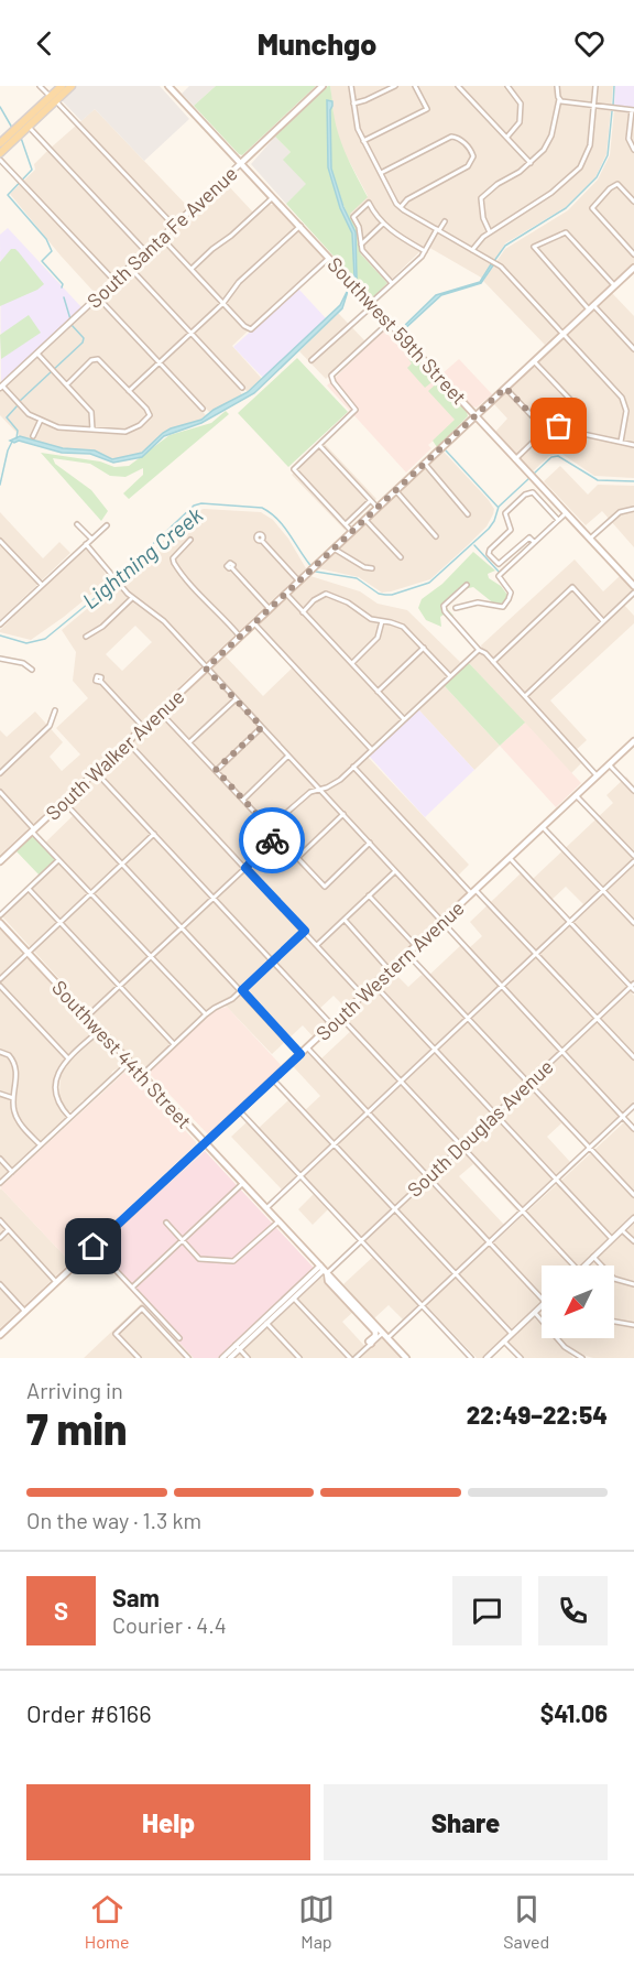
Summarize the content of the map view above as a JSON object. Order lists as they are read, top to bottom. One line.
{"streets":{"main road":["South Santa Fe Avenue","Southwest 59th Street","South Walker Avenue","South Western Avenue","Southwest 44th Street"],"street":["South Douglas Avenue"]},"crossings":[["South Santa Fe Avenue","Southwest 59th Street"],["Southwest 59th Street","South Walker Avenue"],["South Western Avenue","Southwest 44th Street"],["Southwest 44th Street","South Douglas Avenue"]],"water":["Lightning Creek"],"north":"bottom left","page":{"header":"Munchgo","heading":["7 min","Arriving in","22:49–22:54"],"panel":["Sam","Courier · 4.4","Order #6166","$41.06"],"bar":"On the way · 1.3 km","round":"S","buttons":["Help","Share"],"tabs":["Home","Map","Saved"]}}
